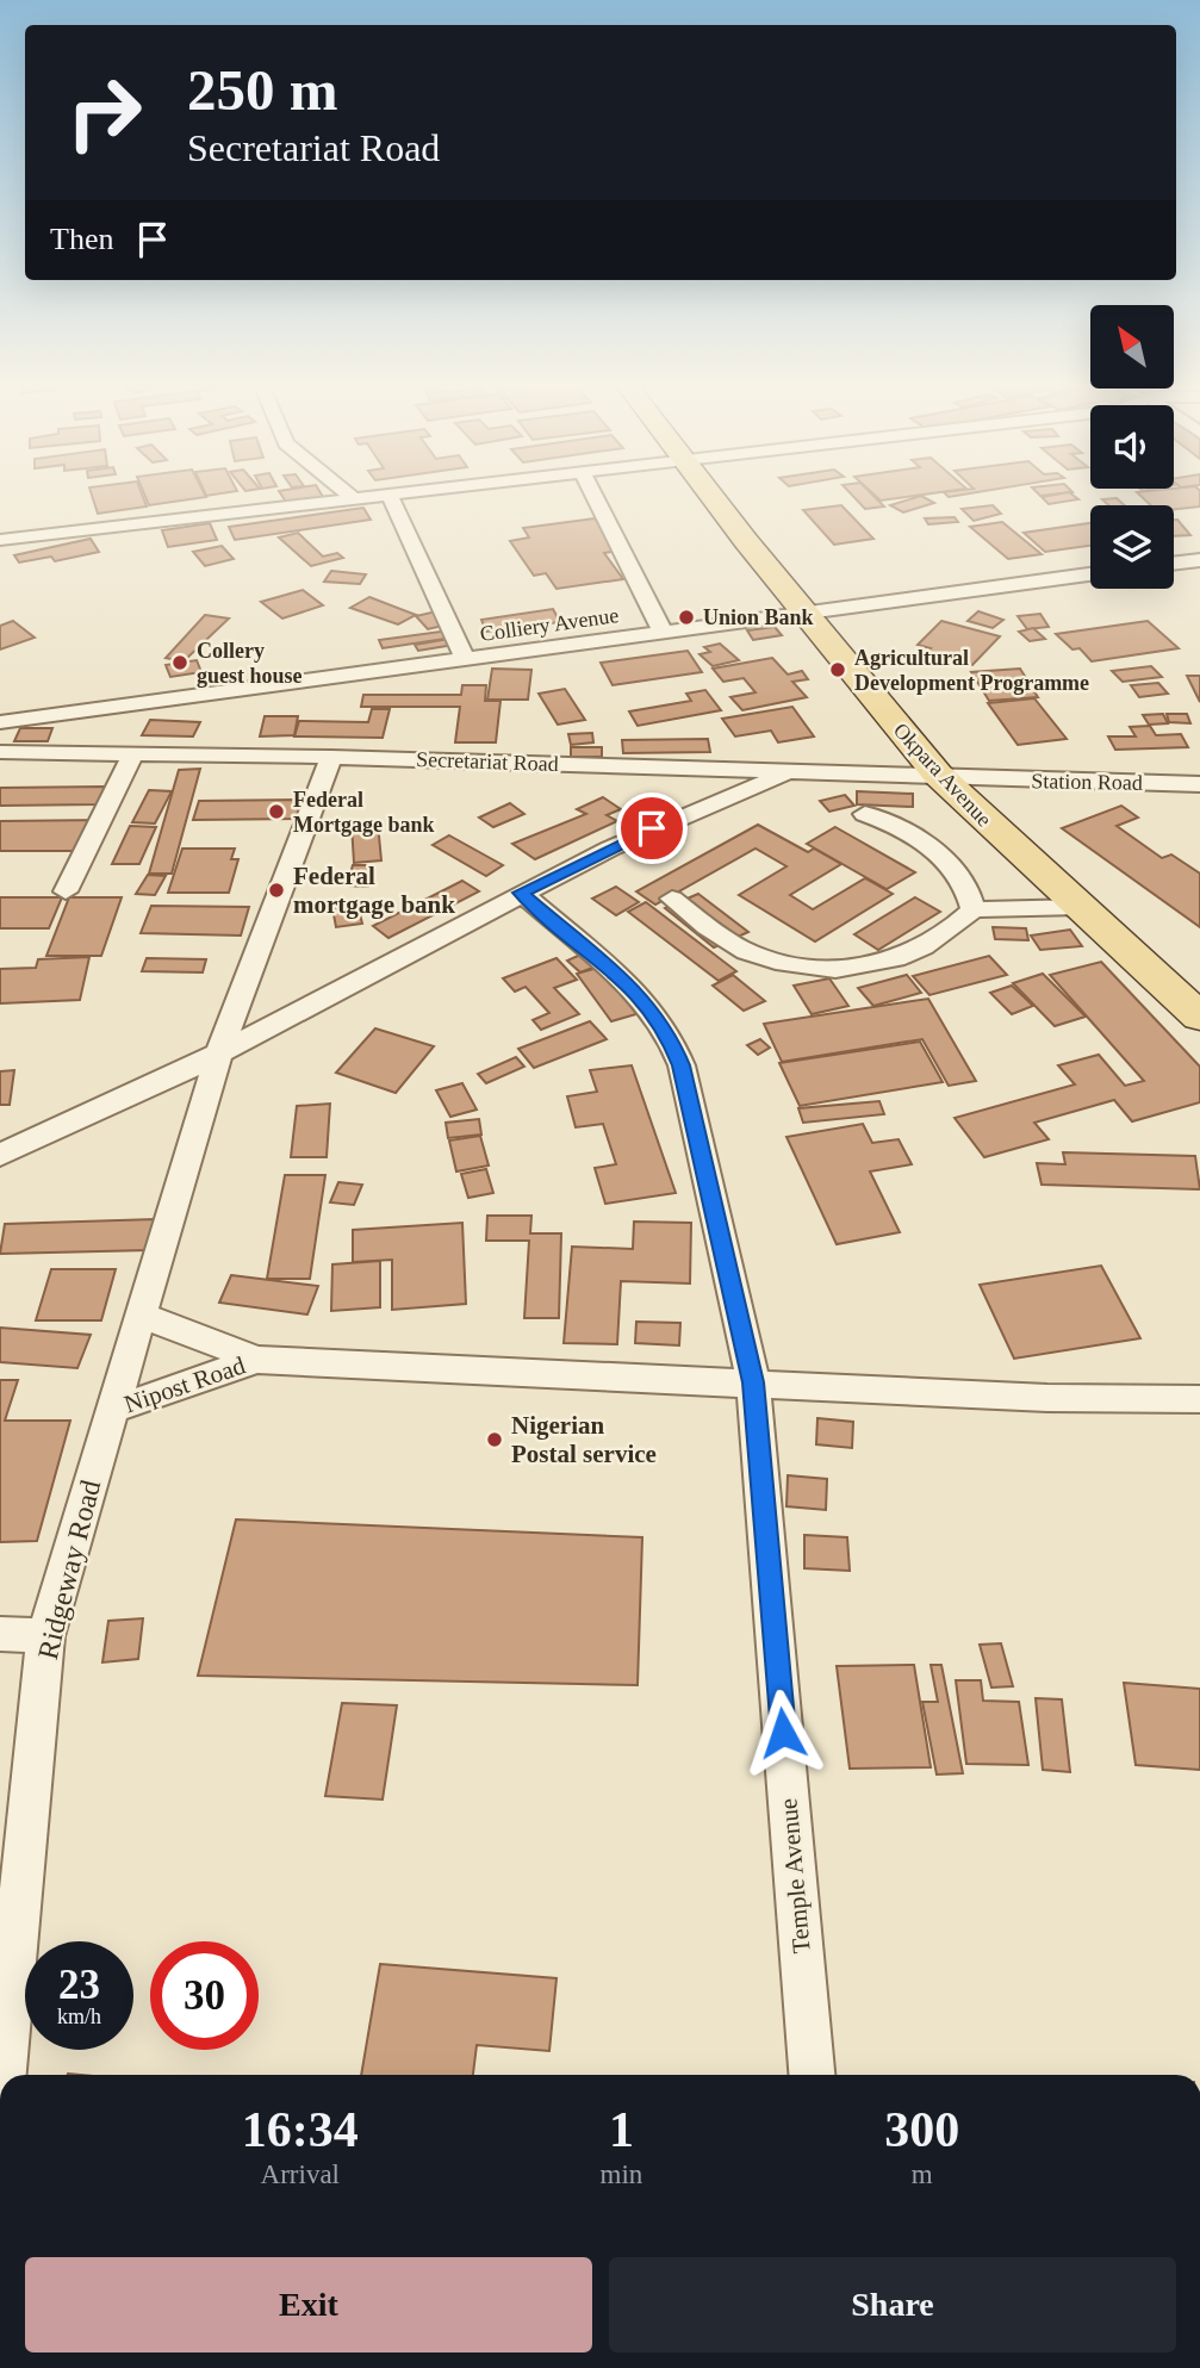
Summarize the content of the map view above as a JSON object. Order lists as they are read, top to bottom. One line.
{"streets":{"main road":["Okpara Avenue"],"street":["Colliery Avenue","Secretariat Road","Station Road","Nipost Road","Ridgeway Road","Temple Avenue"]},"crossings":[["Colliery Avenue","Okpara Avenue"],["Secretariat Road","Okpara Avenue"],["Secretariat Road","Station Road"],["Secretariat Road","Ridgeway Road"],["Okpara Avenue","Station Road"],["Nipost Road","Ridgeway Road"]],"places":["Union Bank","Collery guest house","Agricultural Development Programme","Federal Mortgage bank","Federal mortgage bank","Nigerian Postal service"],"north":"top left","page":{"turn":["250 m","Secretariat Road"],"then":"Then","speed":"23 km/h","limit":"30","eta":["16:34","Arrival","1","min","300","m"],"buttons":["Exit","Share"]}}
